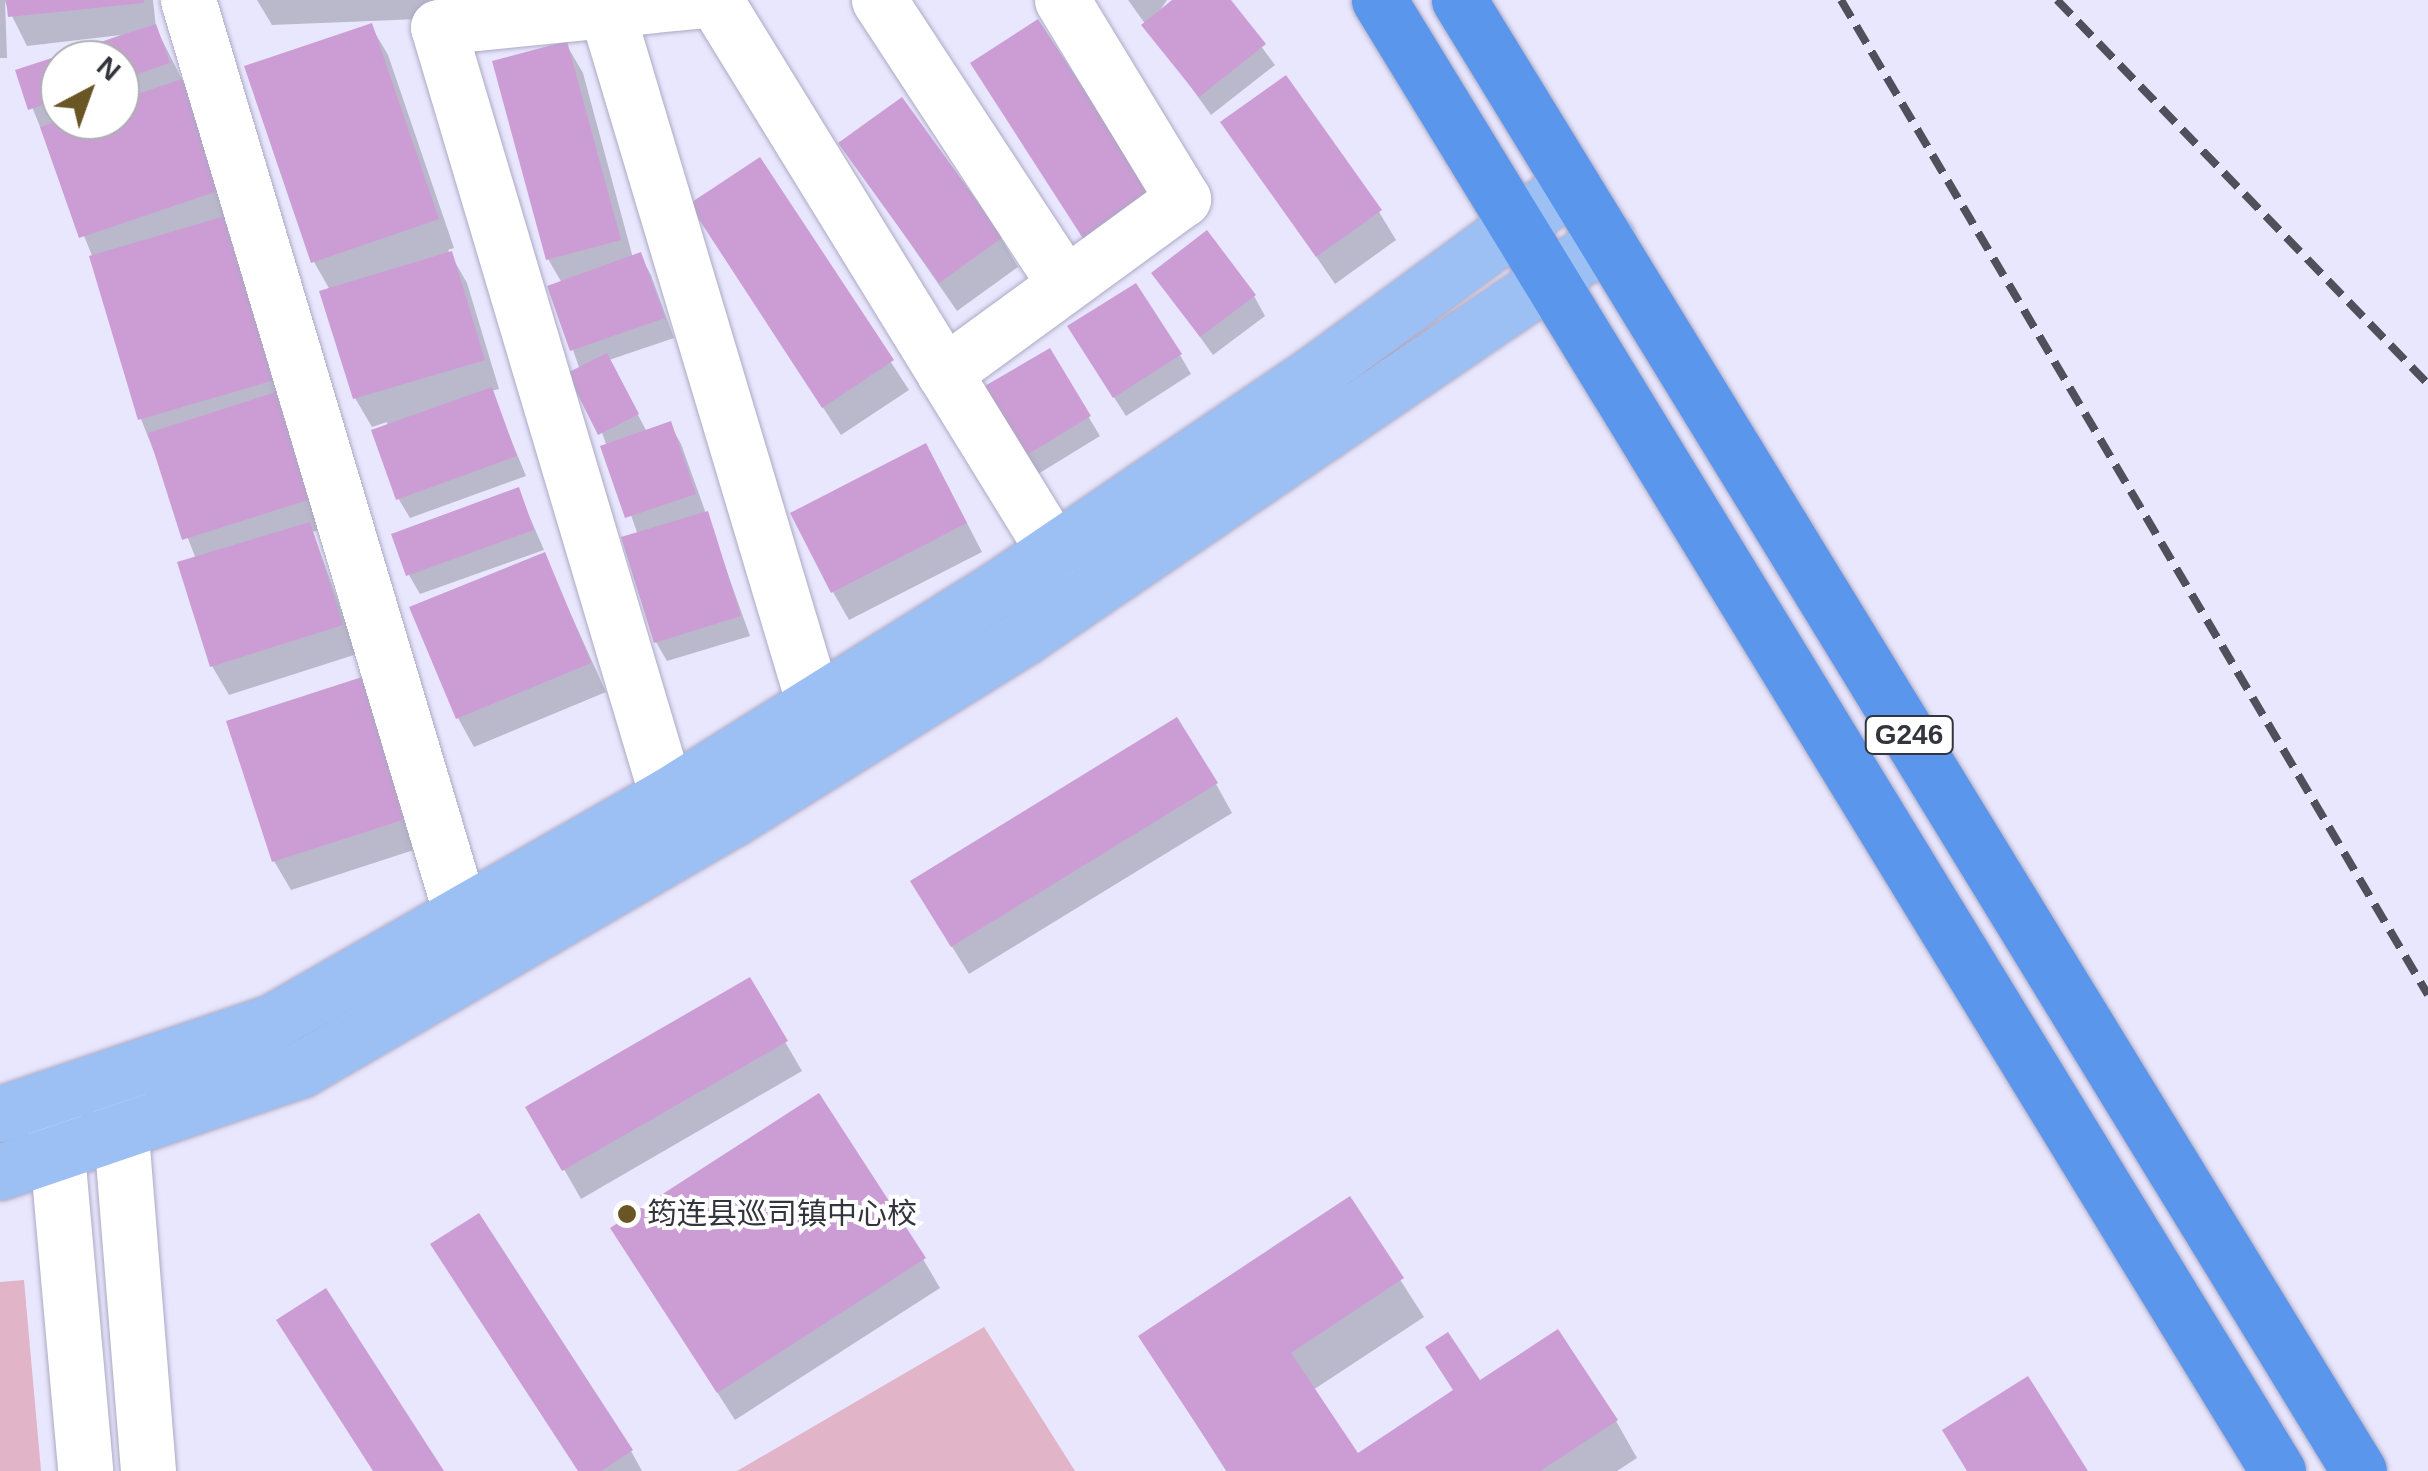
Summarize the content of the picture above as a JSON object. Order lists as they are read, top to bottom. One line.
{"streets":{"highway":["G246"]},"places":["筠连县巡司镇中心校"],"north":"top right"}
